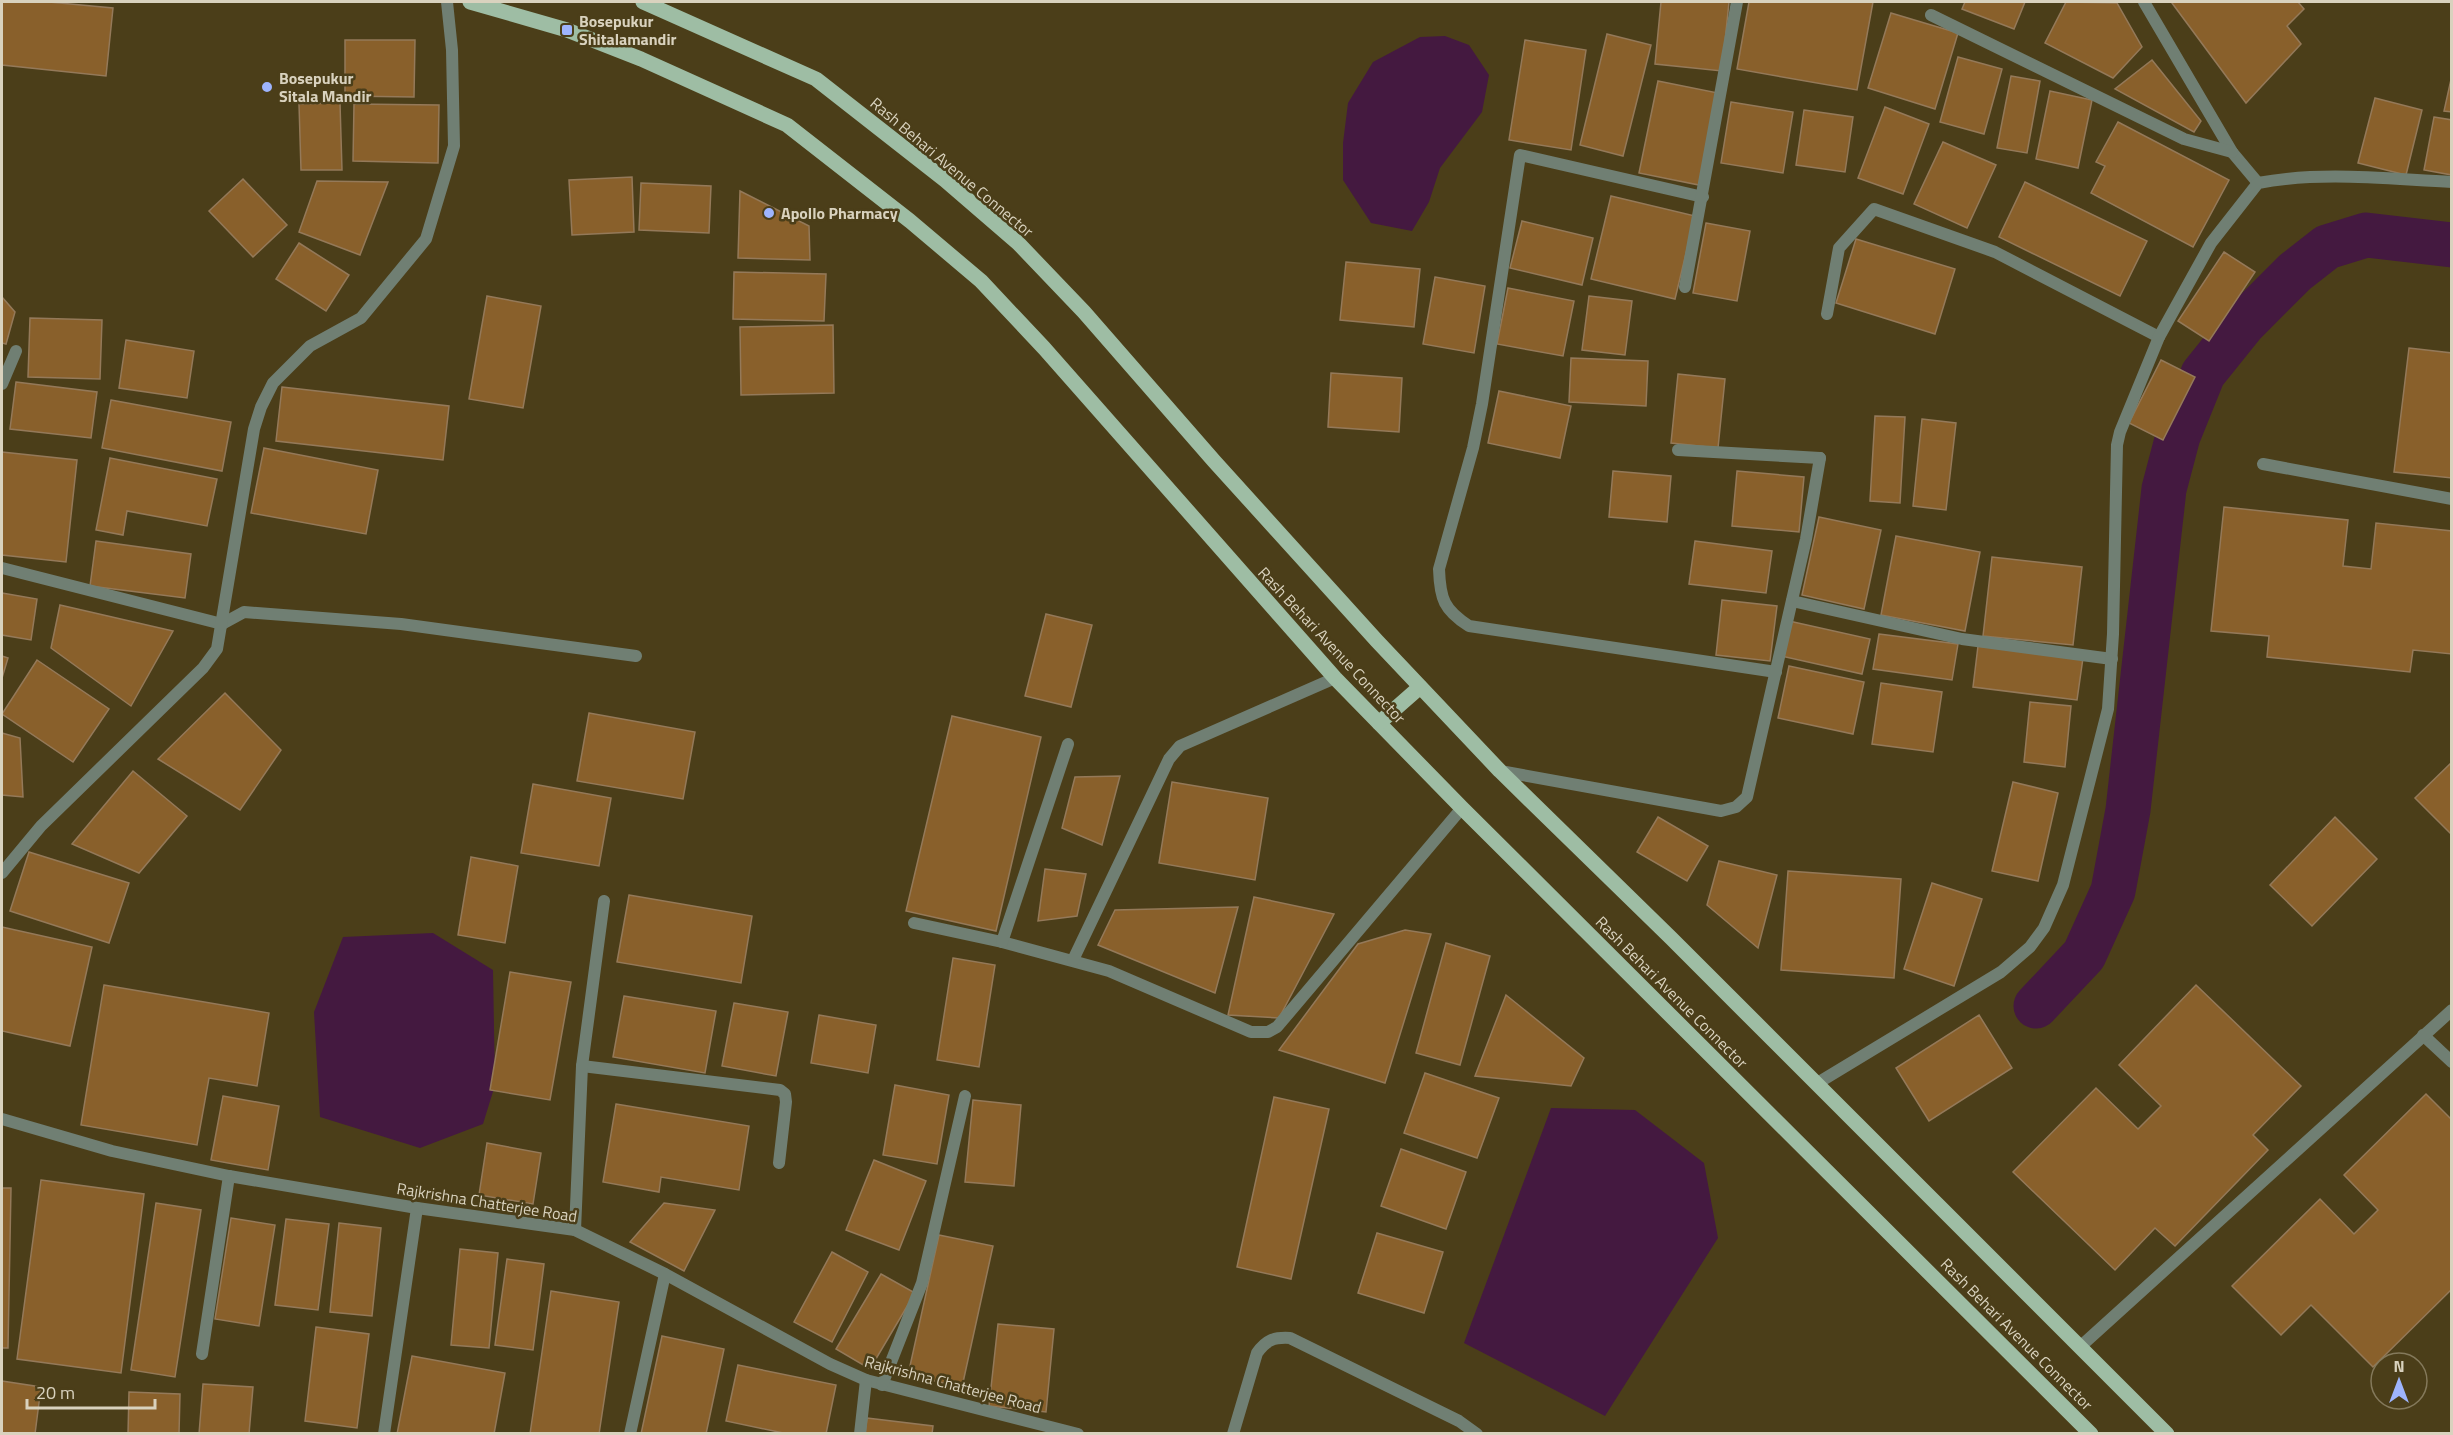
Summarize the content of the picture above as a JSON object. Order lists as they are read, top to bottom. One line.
{"streets":{"main road":["Rash Behari Avenue Connector"],"street":["Rajkrishna Chatterjee Road"]},"places":{"transit":["Bosepukur Shitalamandir"],"other":["Bosepukur Sitala Mandir","Apollo Pharmacy"]},"scale_bar":"20 m","north":"top"}
